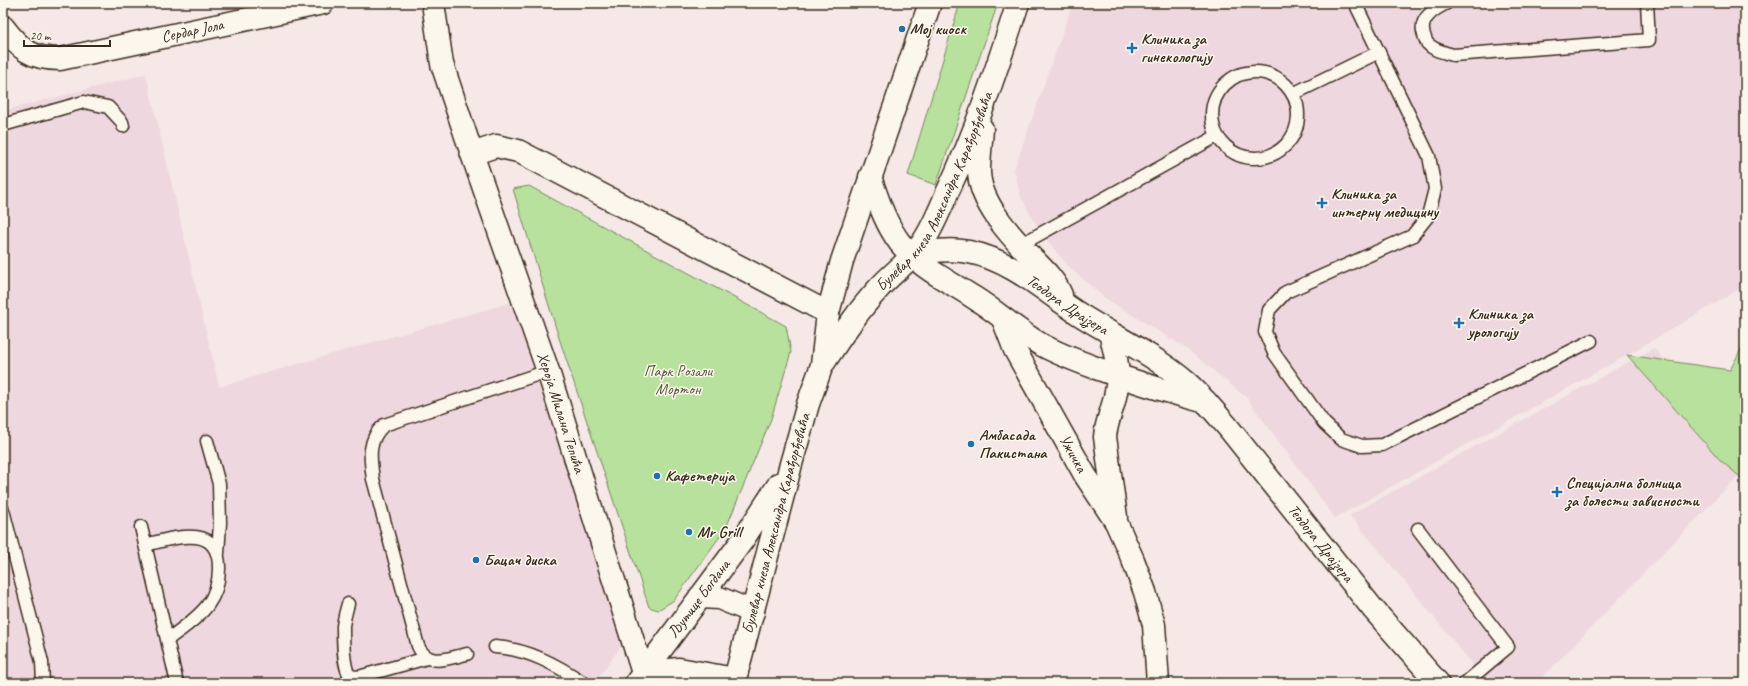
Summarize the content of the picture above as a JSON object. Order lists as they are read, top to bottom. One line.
{"streets":{"main road":["Сердар Јола","Булевар кнеза Александра Карађорђевића","Теодора Драјзера","Хероја Милана Тепића","Ужичка","Љутице Богдана"]},"crossings":[["Булевар кнеза Александра Карађорђевића","Теодора Драјзера"],["Булевар кнеза Александра Карађорђевића","Љутице Богдана"],["Теодора Драјзера","Ужичка"],["Хероја Милана Тепића","Љутице Богдана"]],"parks":["Парк Розали Мортон"],"places":{"other":["Мој киоск","Амбасада Пакистана","Кафетерија","Mr Grill","Бацач диска"],"health":["Клиника за гинекологију","Клиника за интерну медицину","Клиника за урологију","Специјална болница за болести зависности"]},"scale_bar":"20 m"}
